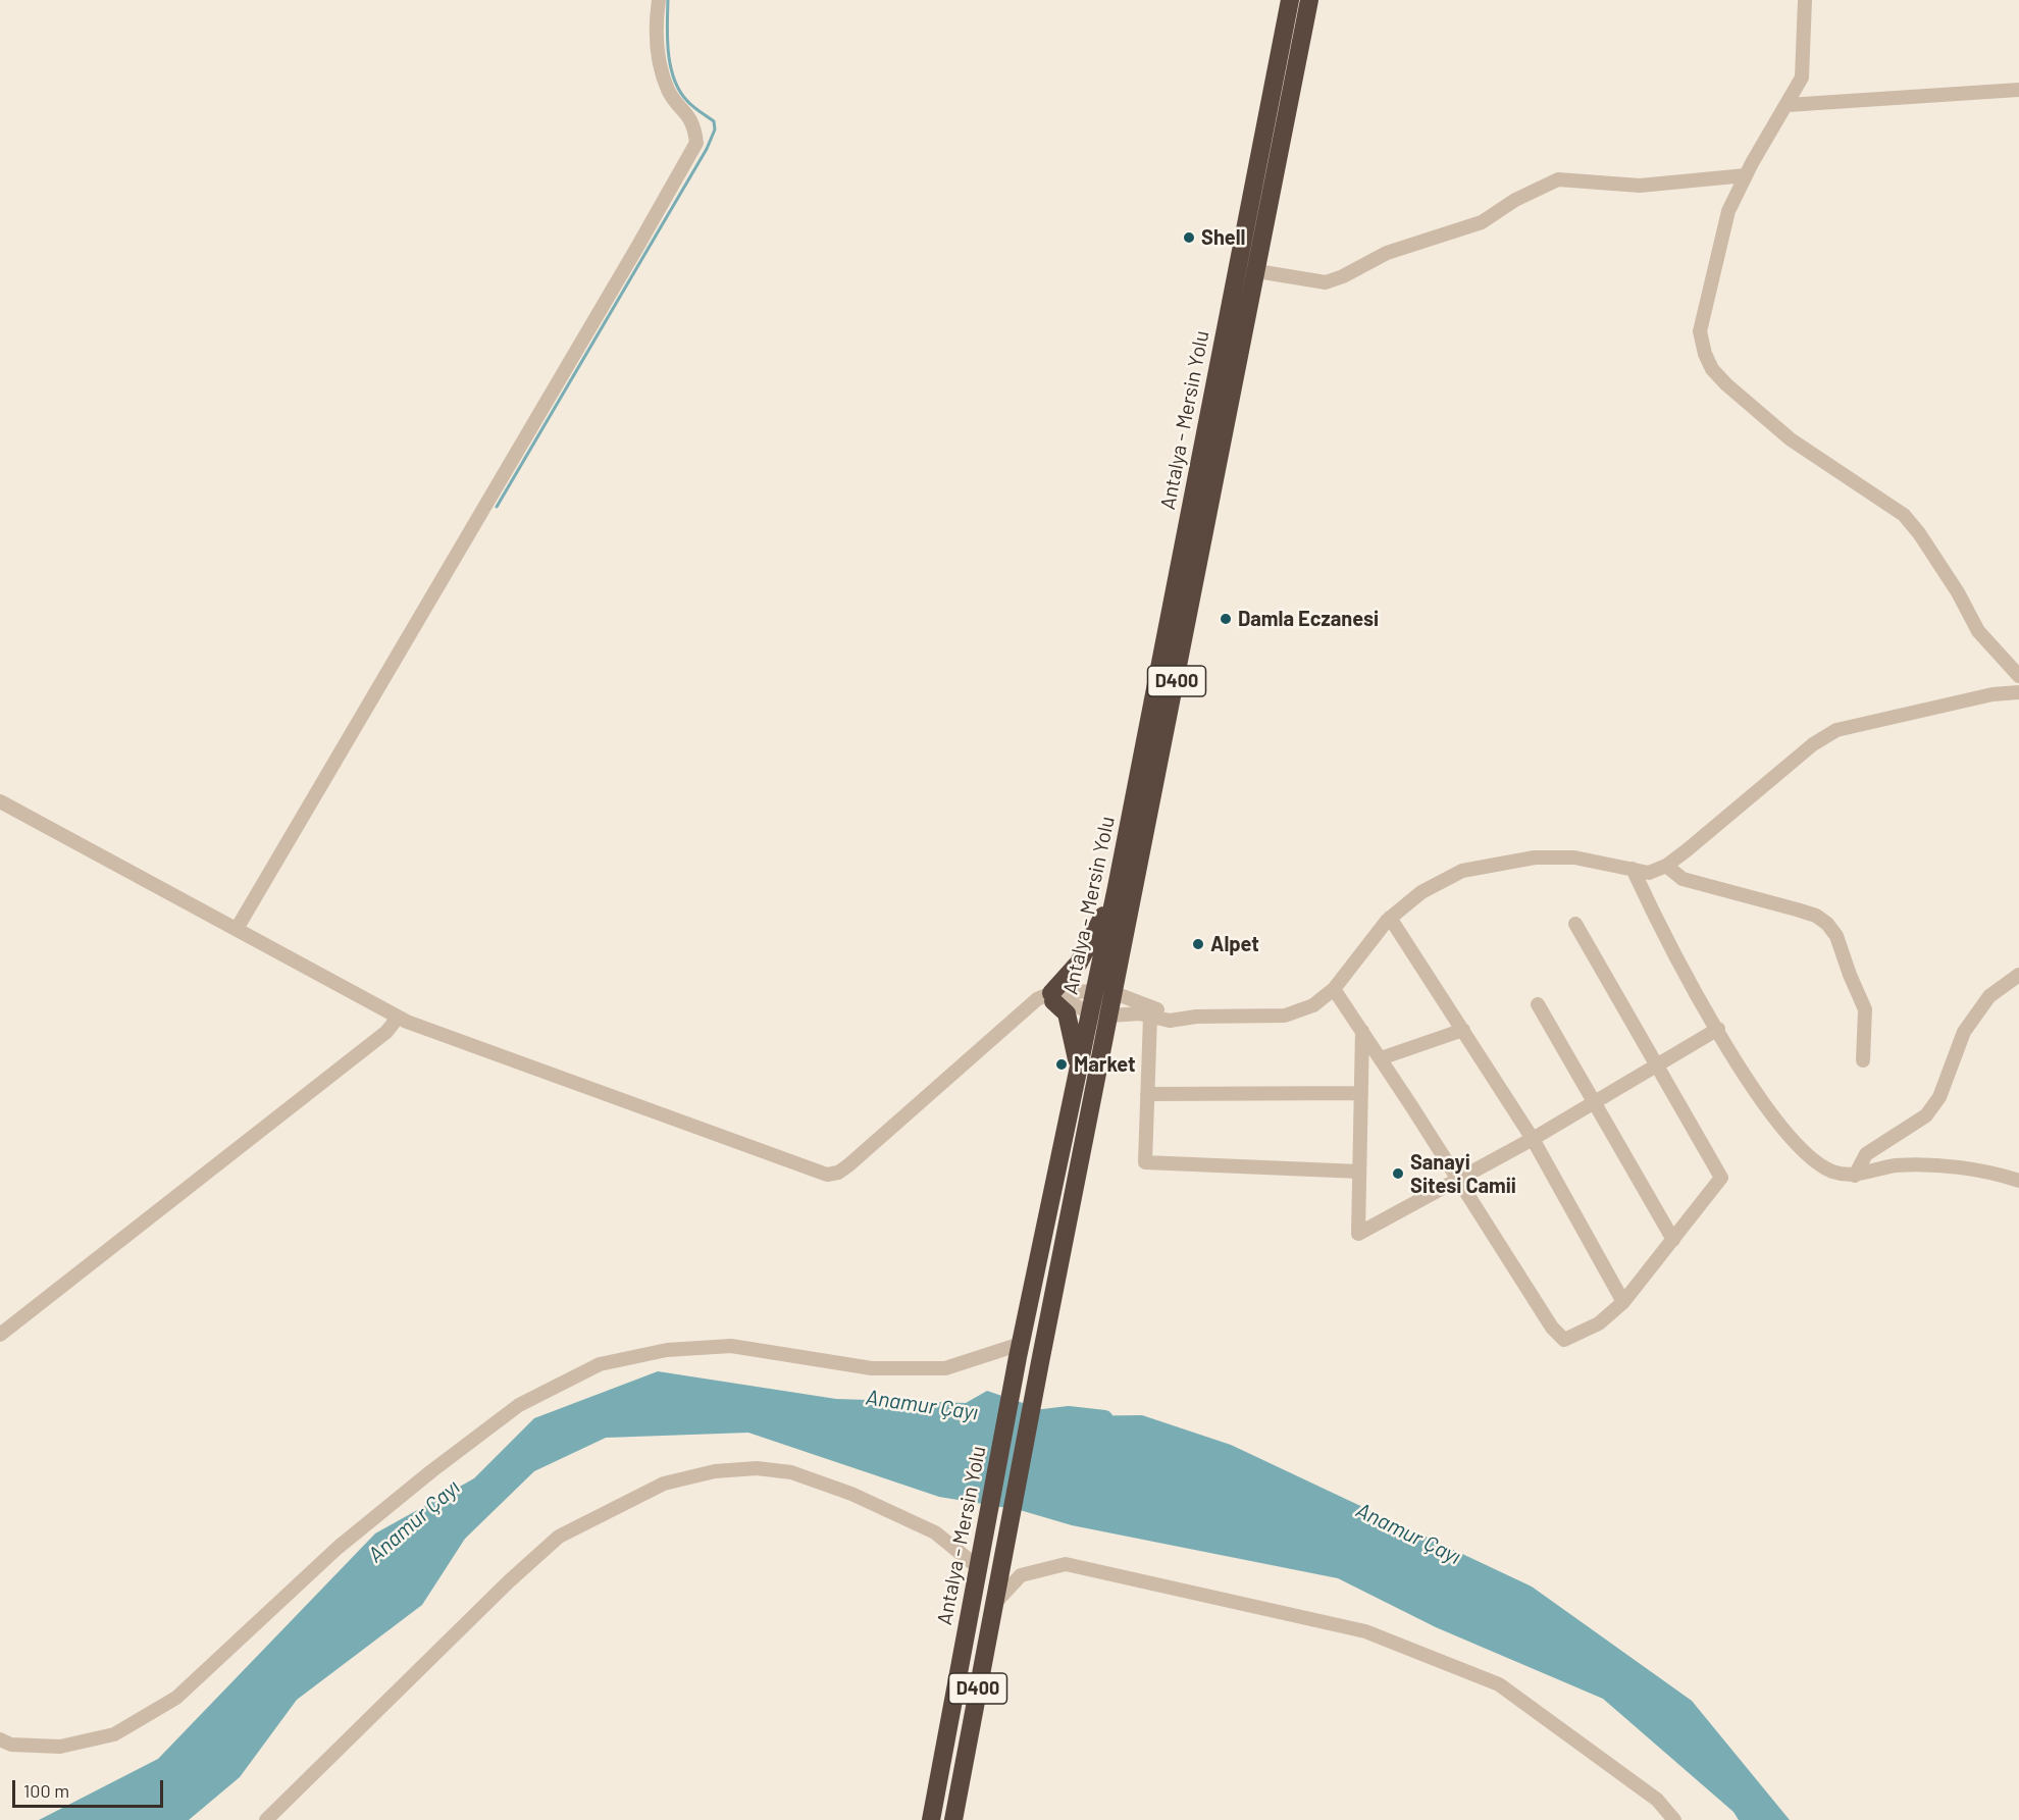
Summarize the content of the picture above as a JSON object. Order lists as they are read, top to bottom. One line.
{"streets":{"highway":["Antalya - Mersin Yolu","D400"]},"water":["Anamur Çayı"],"places":["Shell","Damla Eczanesi","Alpet","Market","Sanayi Sitesi Camii"],"scale_bar":"100 m"}
